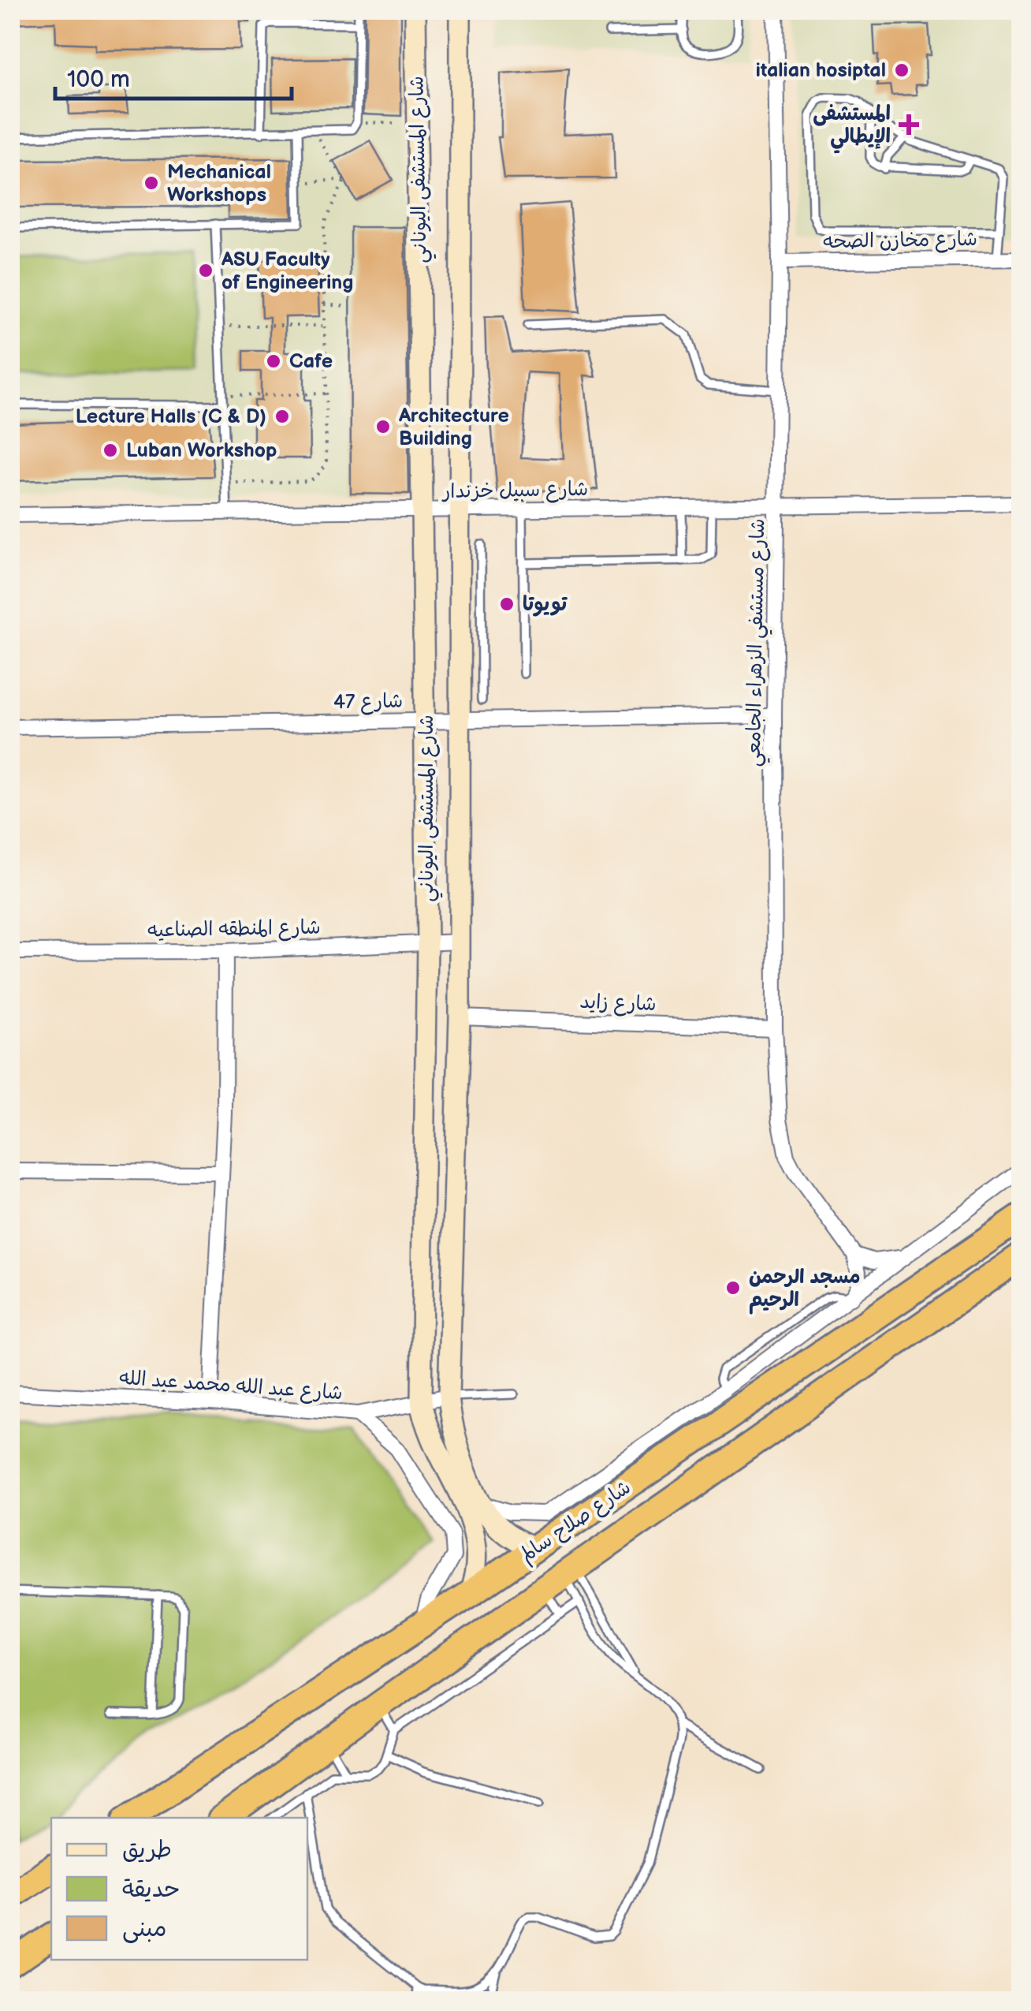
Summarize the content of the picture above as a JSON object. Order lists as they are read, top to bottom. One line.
{"streets":{"highway":["شارع صلاح سالم"],"street":["شارع المستشفى اليوناني","شارع مخازن الصحه","شارع سبيل خزندار","شارع مستشفي الزهراء الجامعي","شارع 47","شارع المنطقه الصناعيه","شارع زايد","شارع عبد الله محمد عبد الله"]},"crossings":[["شارع المستشفى اليوناني","شارع سبيل خزندار"],["شارع المستشفى اليوناني","شارع 47"],["شارع المستشفى اليوناني","شارع المنطقه الصناعيه"],["شارع المستشفى اليوناني","شارع زايد"],["شارع المستشفى اليوناني","شارع عبد الله محمد عبد الله"],["شارع المستشفى اليوناني","شارع صلاح سالم"],["شارع مخازن الصحه","شارع مستشفي الزهراء الجامعي"],["شارع سبيل خزندار","شارع مستشفي الزهراء الجامعي"],["شارع مستشفي الزهراء الجامعي","شارع 47"],["شارع مستشفي الزهراء الجامعي","شارع زايد"]],"places":{"other":["italian hosiptal","Mechanical Workshops","ASU Faculty of Engineering","Cafe","Lecture Halls (C & D)","Architecture Building","Luban Workshop","تويوتا","مسجد الرحمن الرحيم"],"health":["المستشفى الإيطالي"]},"legend":["طريق","حديقة","مبنى"],"scale_bar":"100 m"}
